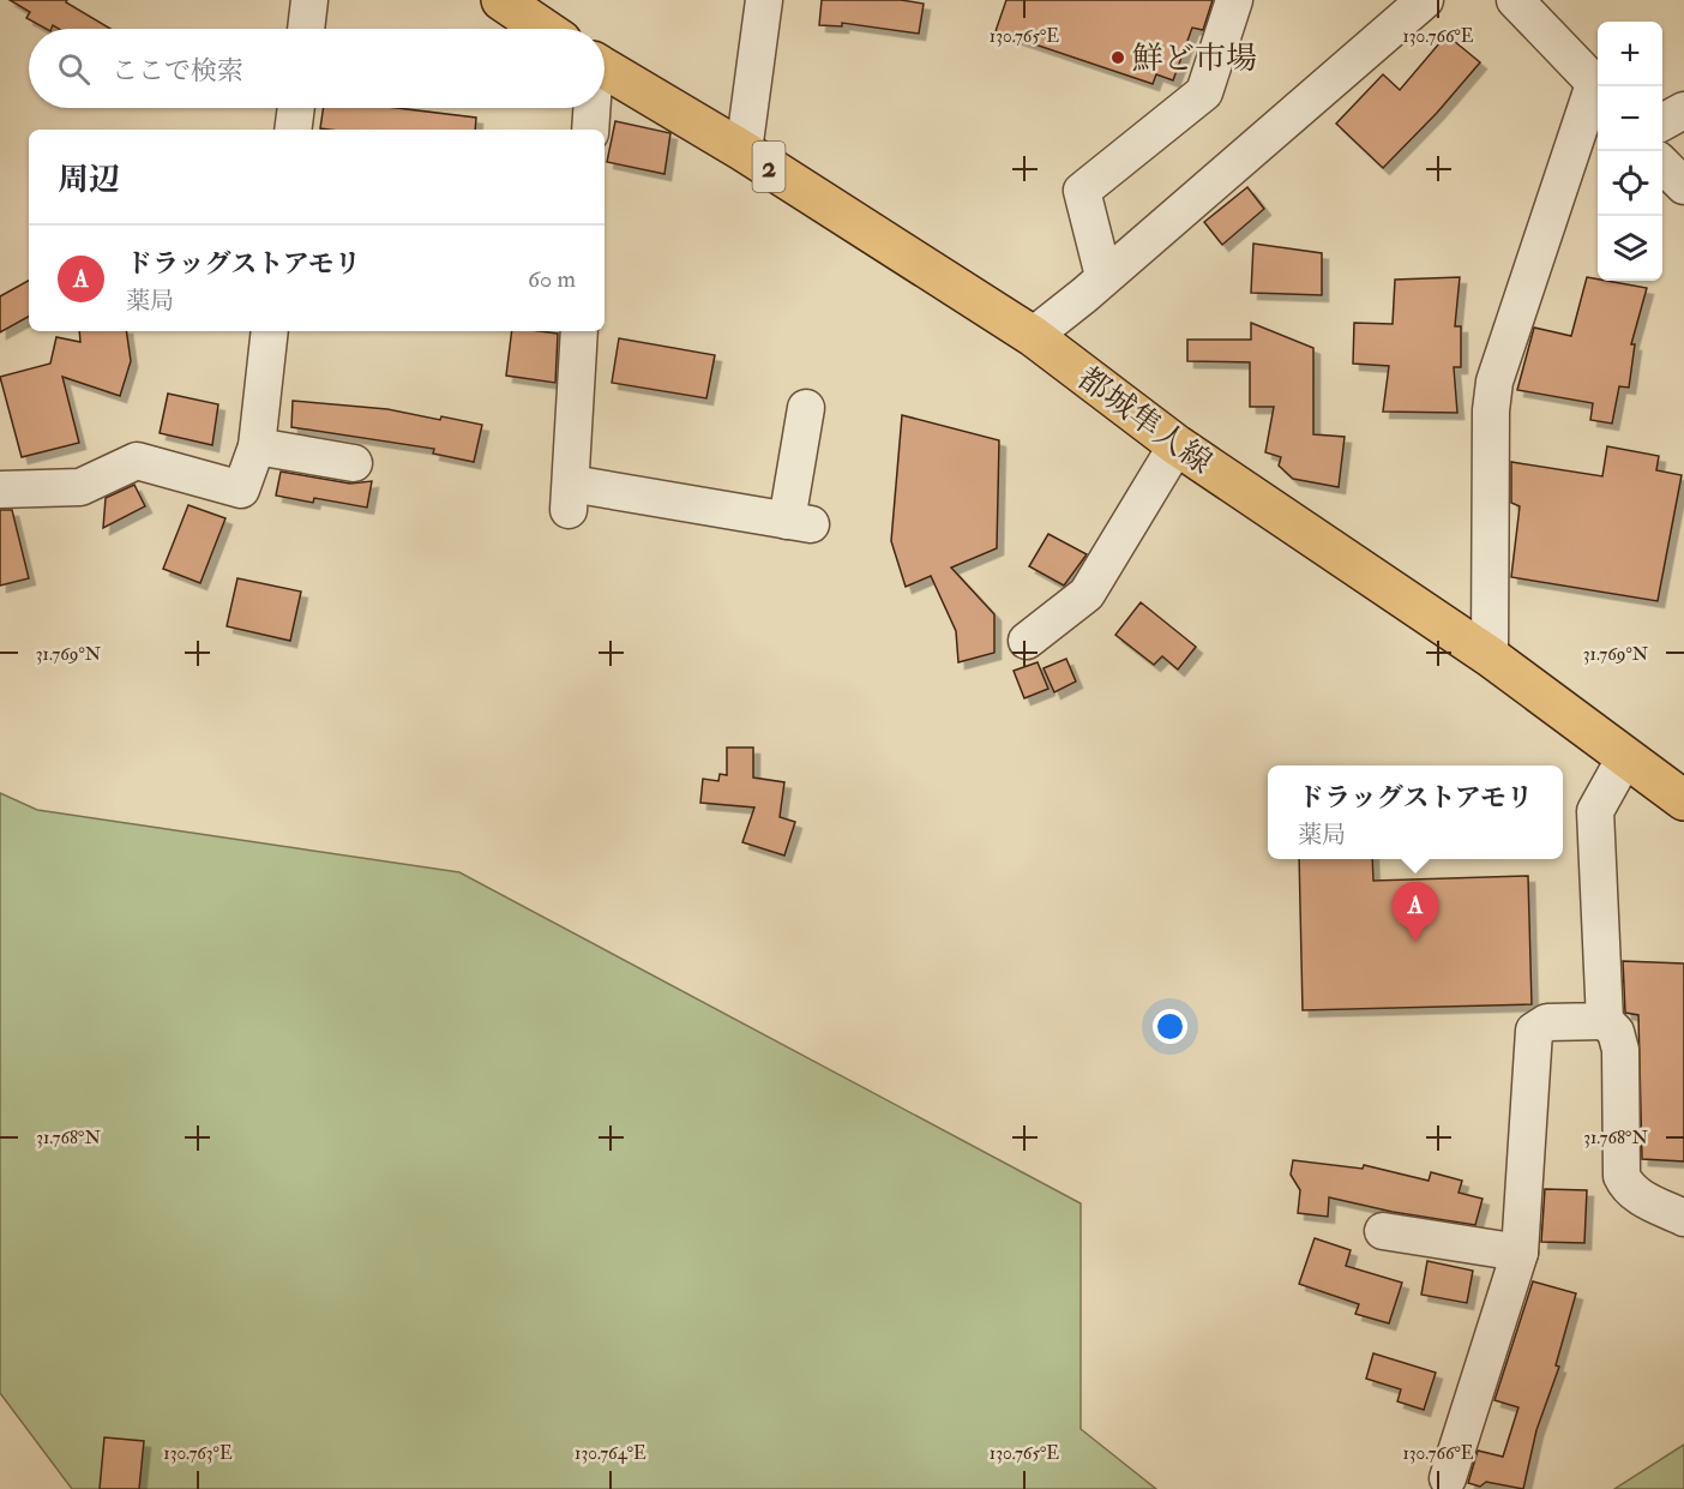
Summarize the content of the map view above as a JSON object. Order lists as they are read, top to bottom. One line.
{"streets":{"main road":["2","都城隼人線"]},"places":["鮮ど市場"],"page":{"map_buttons":["+","−"],"search":"ここで検索","heading":"周辺","list":[{"mark":"A","name":"ドラッグストアモリ","note":"薬局","value":"60 m"}],"popup":["ドラッグストアモリ","薬局"],"pins":"A"},"coordinates":["130.765°E","130.766°E","31.769°N","31.768°N","130.763°E","130.764°E"]}
